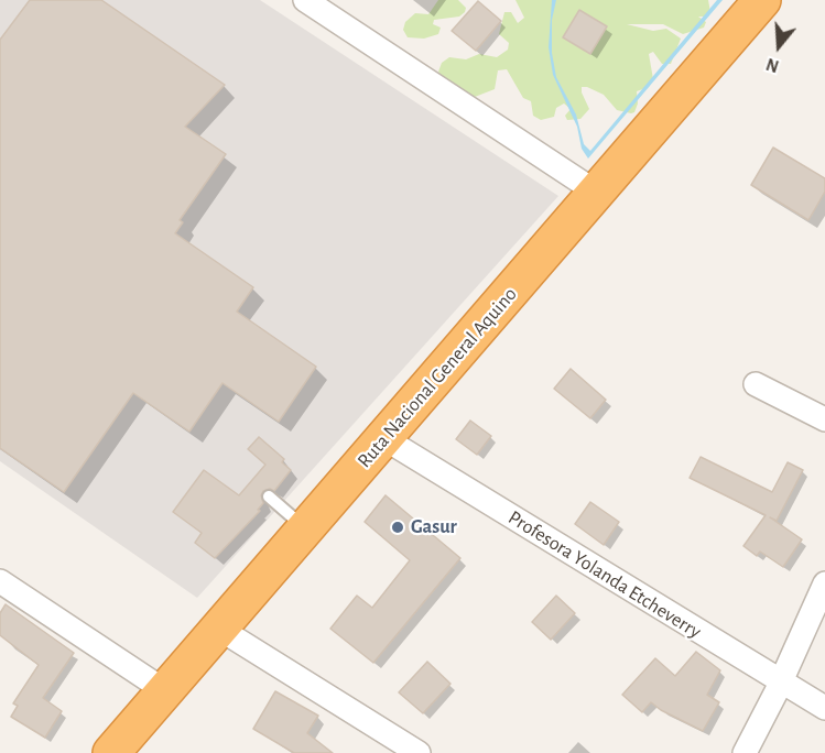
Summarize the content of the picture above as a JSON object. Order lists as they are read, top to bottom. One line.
{"streets":{"highway":["Ruta Nacional General Aquino"],"street":["Profesora Yolanda Etcheverry"]},"crossings":[["Ruta Nacional General Aquino","Profesora Yolanda Etcheverry"]],"places":["Gasur"],"north":"bottom"}
